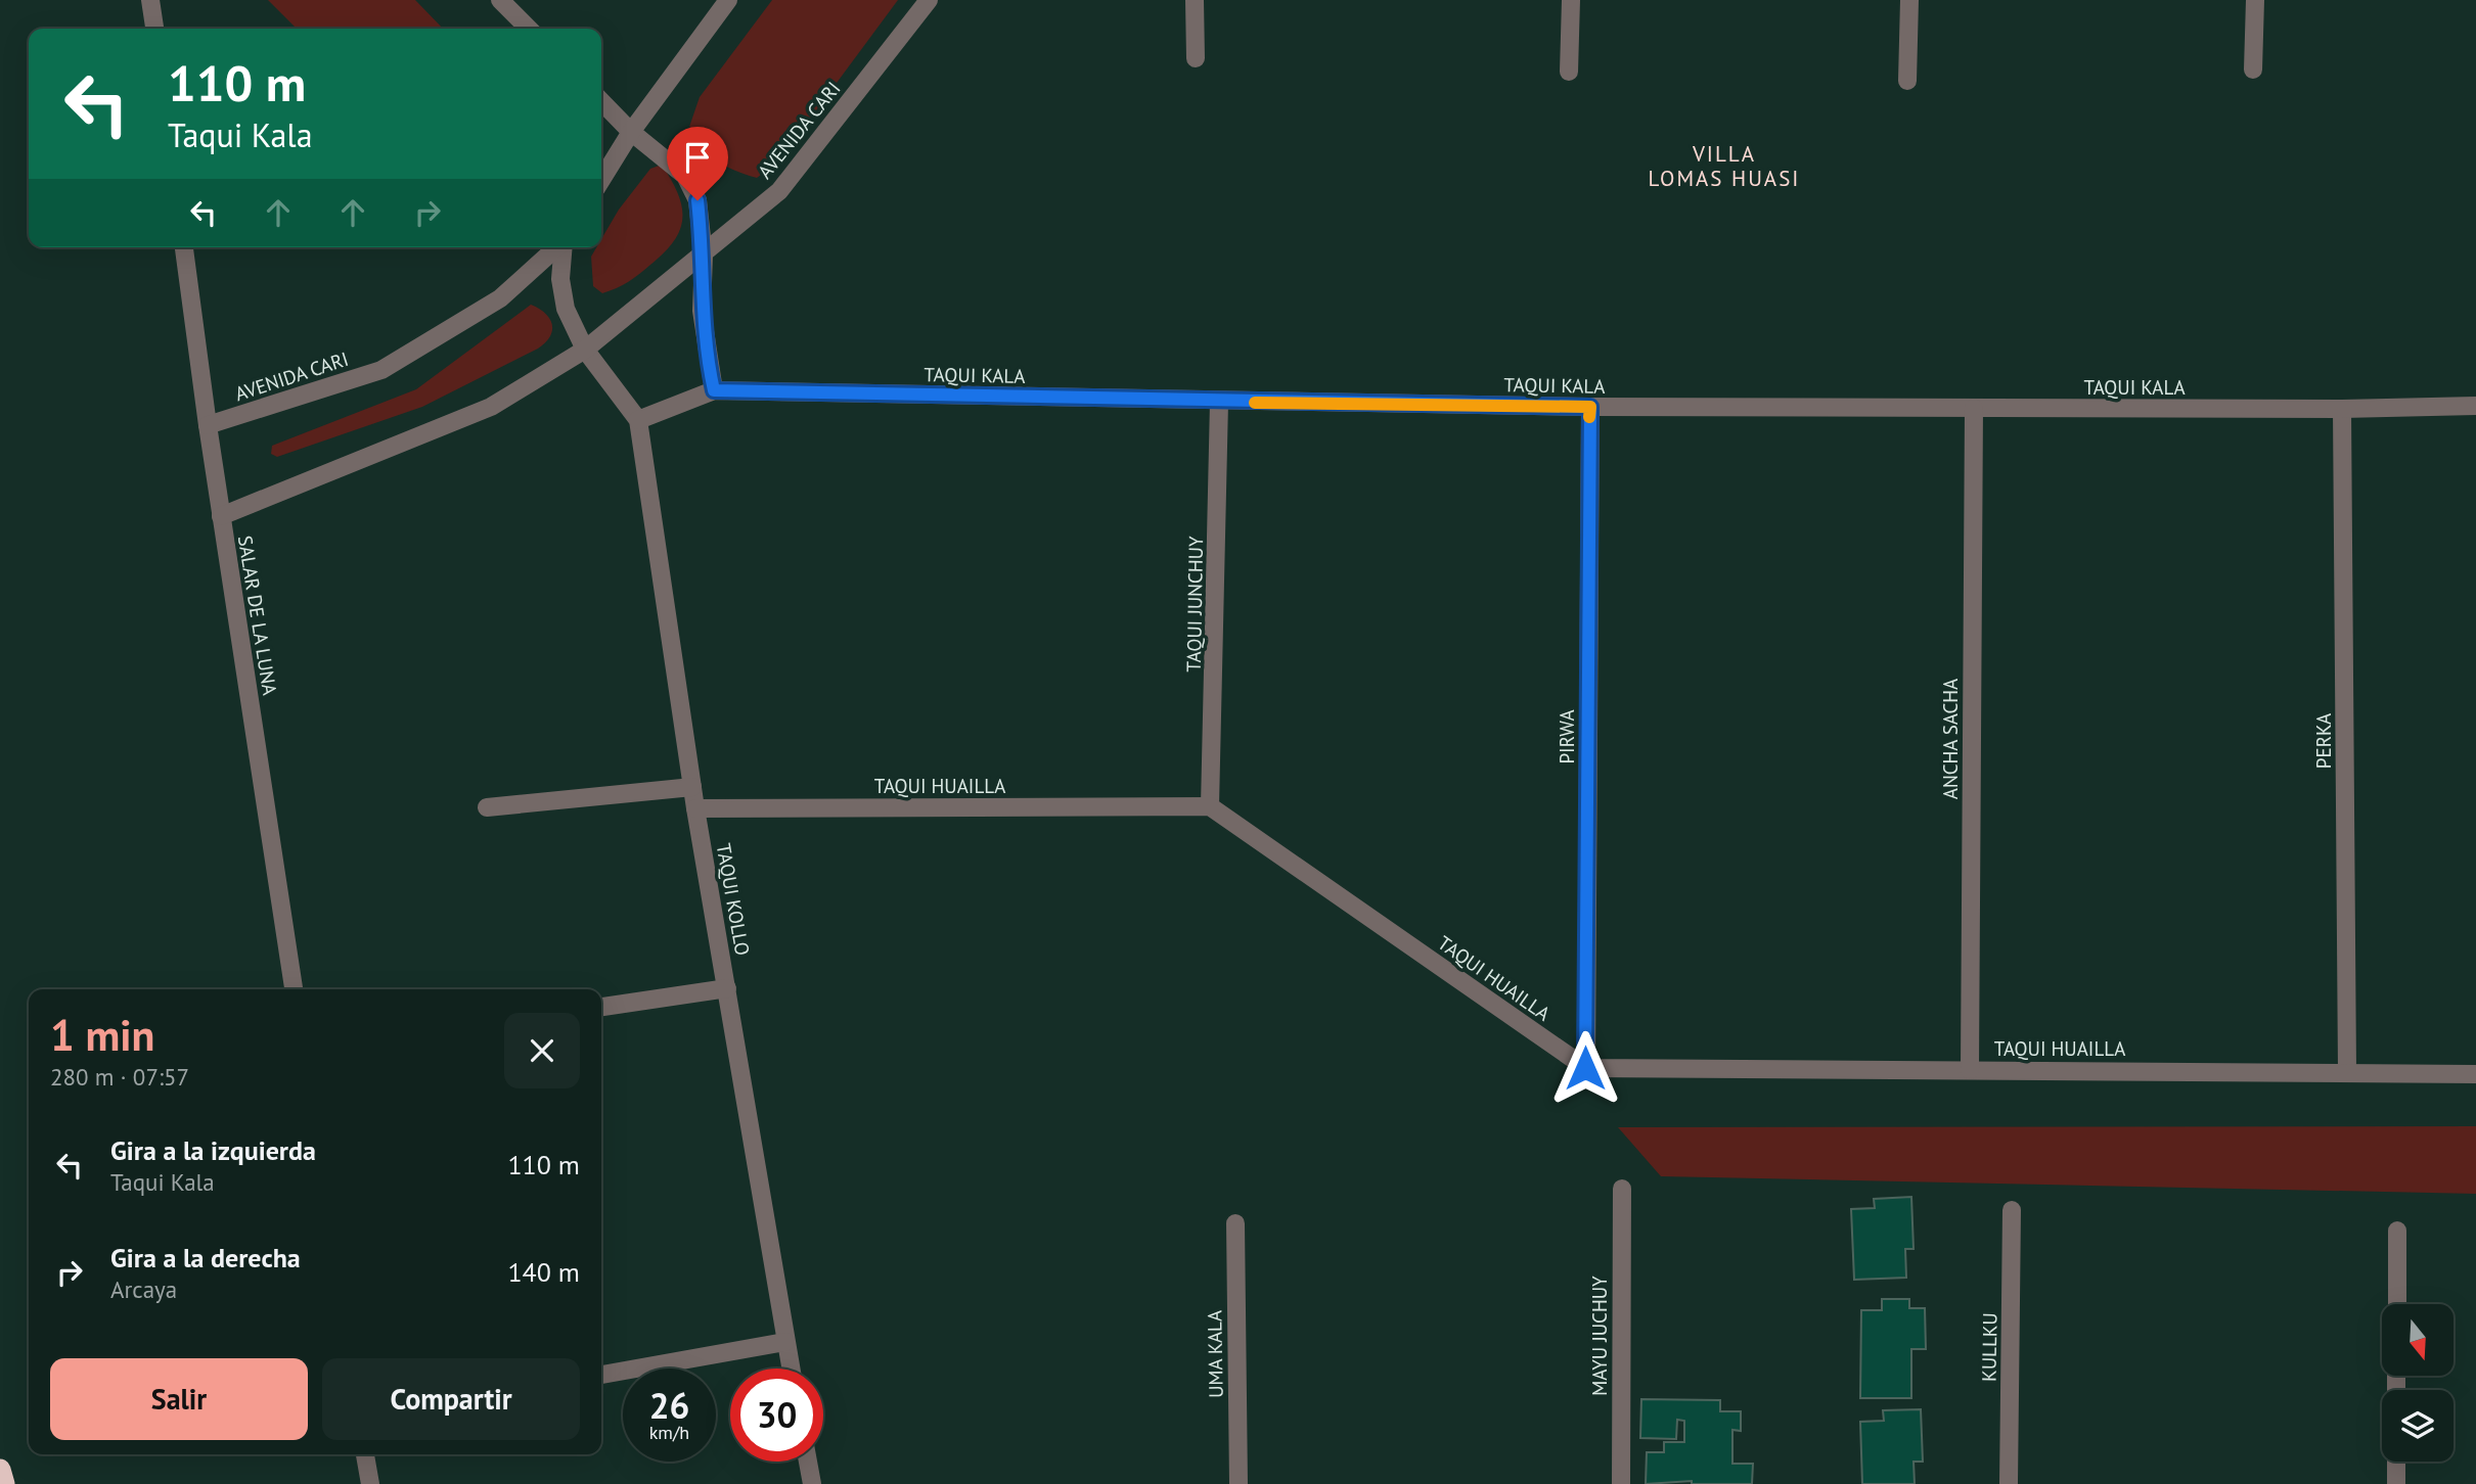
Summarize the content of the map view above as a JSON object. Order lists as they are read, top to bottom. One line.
{"streets":{"street":["AVENIDA CARI","TAQUI KALA","TAQUI JUNCHUY","SALAR DE LA LUNA","PIRWA","ANCHA SACHA","PERKA","TAQUI HUAILLA","TAQUI KOLLO","MAYU JUCHUY","KULLKU","UMA KALA"]},"crossings":[["AVENIDA CARI","TAQUI KALA"],["AVENIDA CARI","SALAR DE LA LUNA"],["AVENIDA CARI","TAQUI KOLLO"],["TAQUI KALA","TAQUI JUNCHUY"],["TAQUI KALA","PIRWA"],["TAQUI KALA","ANCHA SACHA"],["TAQUI KALA","PERKA"],["TAQUI KALA","TAQUI KOLLO"],["TAQUI JUNCHUY","TAQUI HUAILLA"],["PIRWA","TAQUI HUAILLA"],["ANCHA SACHA","TAQUI HUAILLA"],["PERKA","TAQUI HUAILLA"],["TAQUI HUAILLA","TAQUI KOLLO"]],"districts":["VILLA LOMAS HUASI"],"north":"bottom","page":{"turn":["110 m","Taqui Kala"],"heading":["1 min","280 m · 07:57"],"list":[{"name":"Gira a la izquierda","note":"Taqui Kala","value":"110 m"},{"name":"Gira a la derecha","note":"Arcaya","value":"140 m"}],"buttons":["Salir","Compartir"],"speed":"26 km/h","limit":"30"}}
